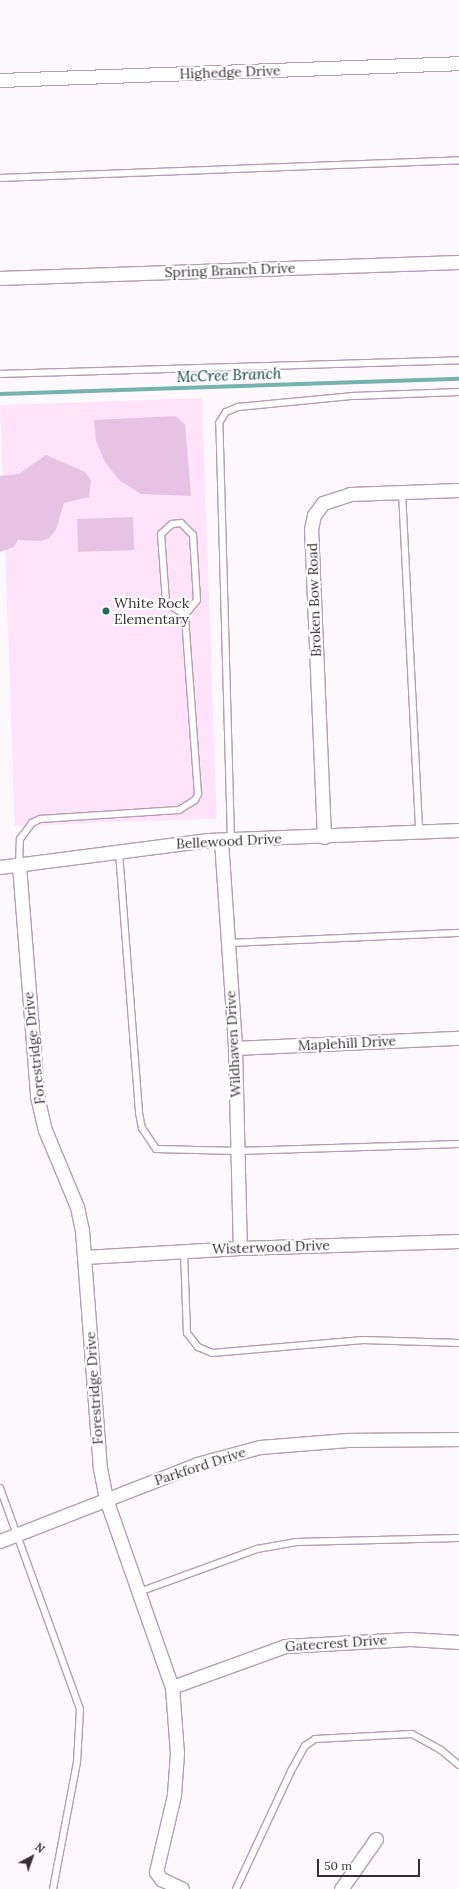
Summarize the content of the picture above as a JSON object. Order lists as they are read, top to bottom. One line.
{"streets":{"street":["Highedge Drive","Spring Branch Drive","Broken Bow Road","Bellewood Drive","Maplehill Drive","Wildhaven Drive","Forestridge Drive","Wisterwood Drive","Parkford Drive","Gatecrest Drive"]},"crossings":[["Broken Bow Road","Bellewood Drive"],["Bellewood Drive","Wildhaven Drive"],["Bellewood Drive","Forestridge Drive"],["Maplehill Drive","Wildhaven Drive"],["Wildhaven Drive","Wisterwood Drive"],["Forestridge Drive","Wisterwood Drive"],["Forestridge Drive","Parkford Drive"],["Forestridge Drive","Gatecrest Drive"]],"water":["McCree Branch"],"places":["White Rock Elementary"],"scale_bar":"50 m","north":"top right"}
